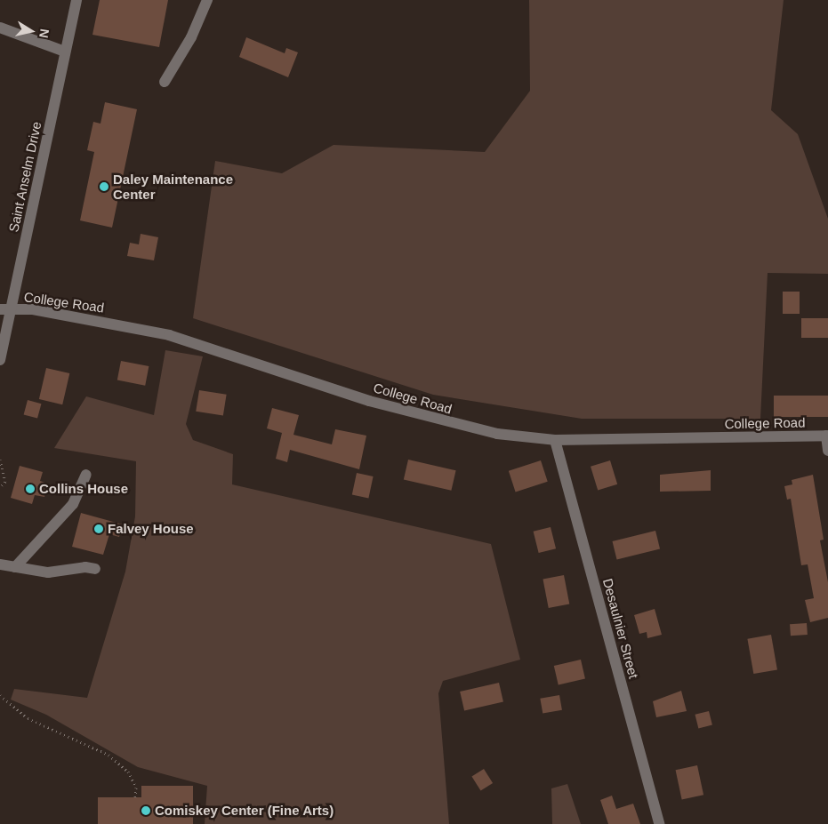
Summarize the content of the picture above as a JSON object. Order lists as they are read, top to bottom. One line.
{"streets":{"street":["Saint Anselm Drive","College Road","Desaulnier Street"]},"crossings":[["Saint Anselm Drive","College Road"],["College Road","Desaulnier Street"]],"places":["Daley Maintenance Center","Collins House","Falvey House","Comiskey Center (Fine Arts)"],"north":"right"}
